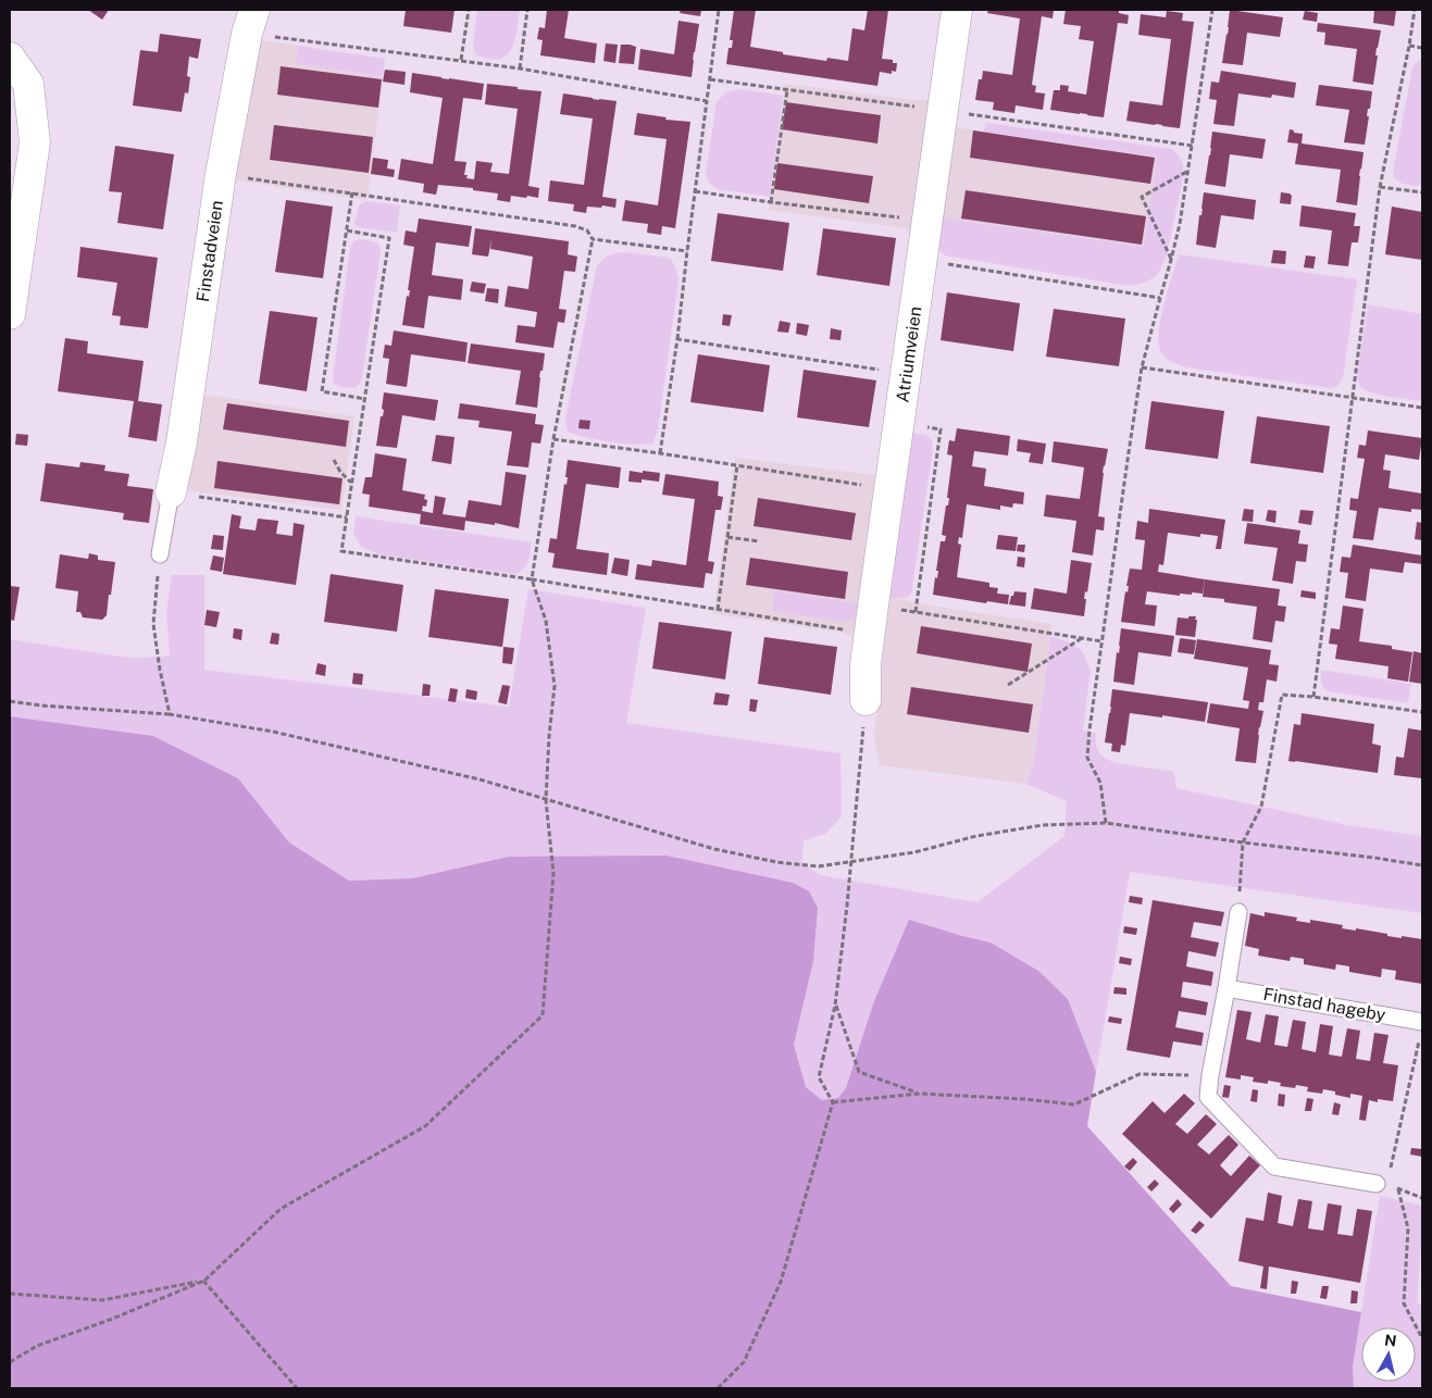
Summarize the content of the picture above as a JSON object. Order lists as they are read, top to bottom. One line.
{"streets":{"street":["Finstadveien","Atriumveien"],"lane":["Finstad hageby"]},"north":"top"}
